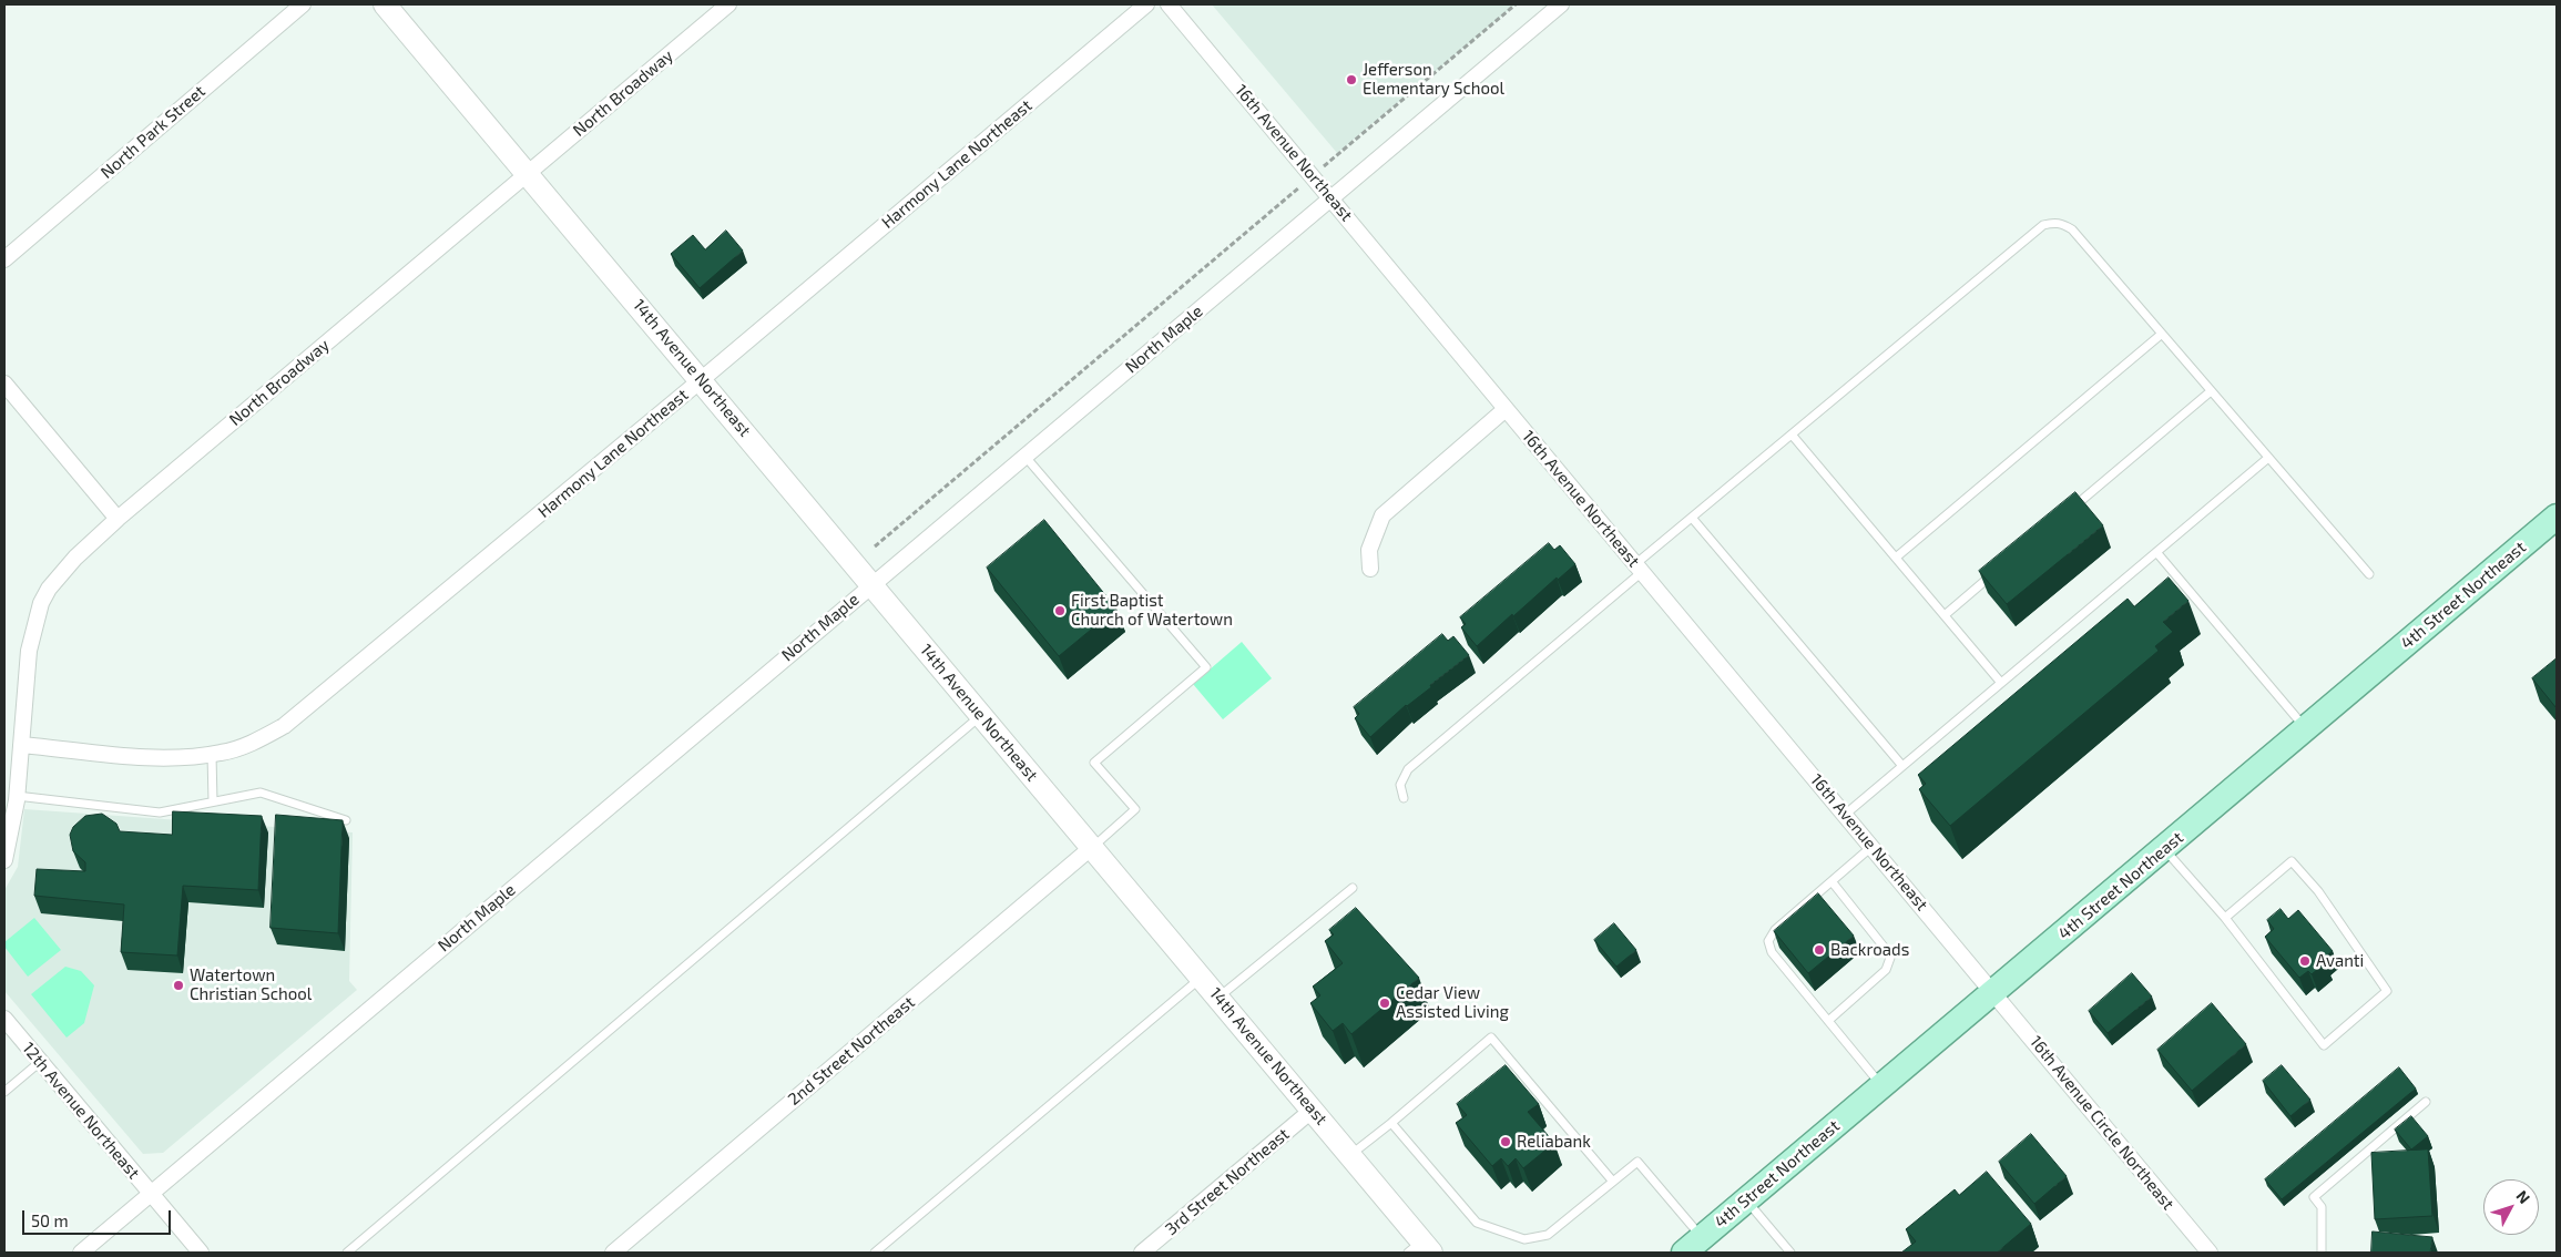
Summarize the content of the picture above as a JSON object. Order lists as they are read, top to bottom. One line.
{"streets":{"main road":["14th Avenue Northeast","4th Street Northeast"],"street":["North Broadway","North Park Street","16th Avenue Northeast","Harmony Lane Northeast","North Maple","2nd Street Northeast","12th Avenue Northeast","16th Avenue Circle Northeast","3rd Street Northeast"]},"crossings":[["North Broadway","Harmony Lane Northeast"],["North Broadway","14th Avenue Northeast"],["16th Avenue Northeast","North Maple"],["16th Avenue Northeast","4th Street Northeast"],["16th Avenue Northeast","16th Avenue Circle Northeast"],["Harmony Lane Northeast","14th Avenue Northeast"],["North Maple","14th Avenue Northeast"],["North Maple","12th Avenue Northeast"],["14th Avenue Northeast","2nd Street Northeast"],["14th Avenue Northeast","3rd Street Northeast"],["4th Street Northeast","16th Avenue Circle Northeast"]],"places":["Jefferson Elementary School","First Baptist Church of Watertown","Backroads","Avanti","Watertown Christian School","Cedar View Assisted Living","Reliabank"],"scale_bar":"50 m","north":"top right"}
